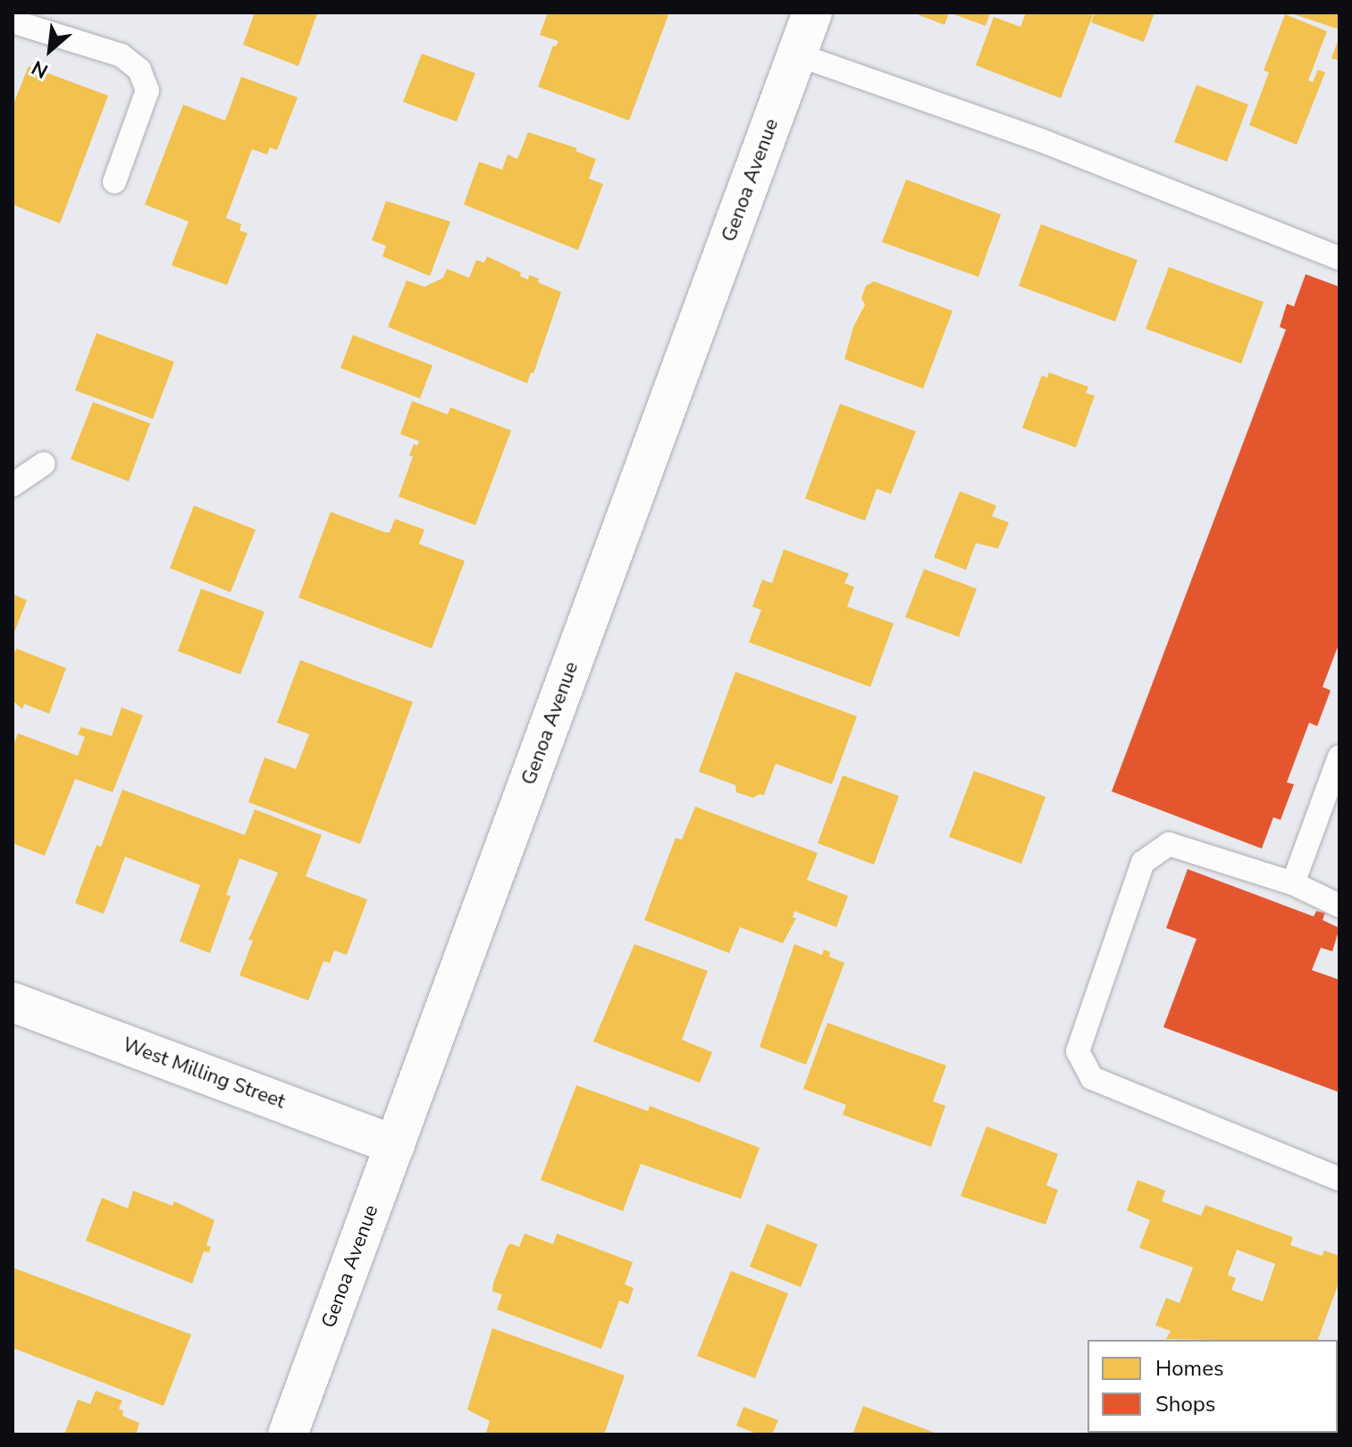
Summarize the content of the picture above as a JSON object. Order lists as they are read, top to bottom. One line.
{"streets":{"street":["Genoa Avenue","West Milling Street"]},"crossings":[["Genoa Avenue","West Milling Street"]],"legend":["Homes","Shops"],"north":"bottom left"}
